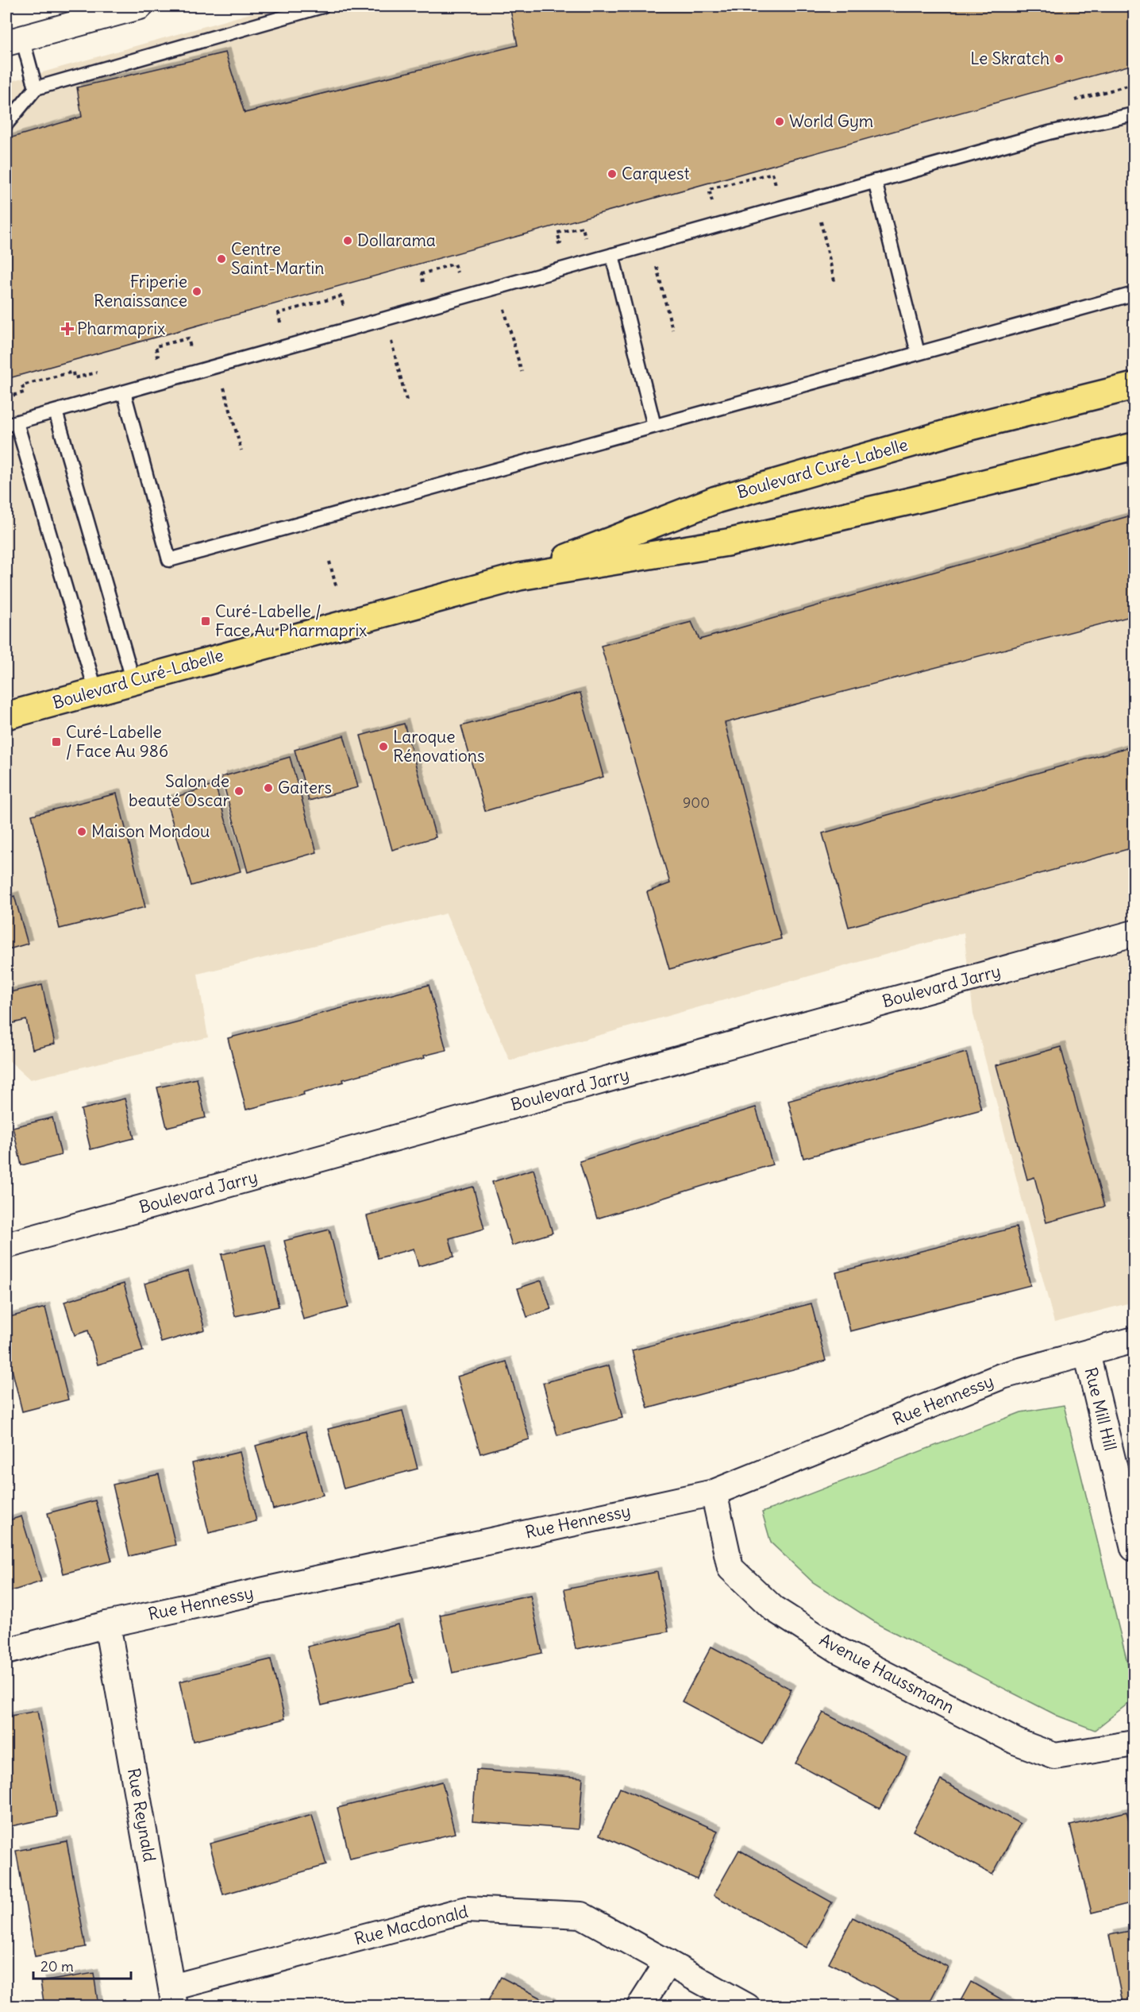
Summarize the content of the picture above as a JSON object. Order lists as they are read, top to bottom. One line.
{"streets":{"main road":["Boulevard Curé-Labelle"],"street":["Boulevard Jarry","Rue Hennessy","Rue Mill Hill","Avenue Haussmann","Rue Reynald","Rue Macdonald"]},"crossings":[["Rue Hennessy","Rue Mill Hill"],["Rue Hennessy","Avenue Haussmann"],["Rue Hennessy","Rue Reynald"],["Rue Reynald","Rue Macdonald"]],"places":{"other":["Le Skratch","World Gym","Carquest","Dollarama","Centre Saint-Martin","Friperie Renaissance","Laroque Rénovations","Gaiters","Salon de beauté Oscar","Maison Mondou"],"health":["Pharmaprix"],"transit":["Curé-Labelle / Face Au Pharmaprix","Curé-Labelle / Face Au 986"]},"house_numbers":["900"],"scale_bar":"20 m"}
